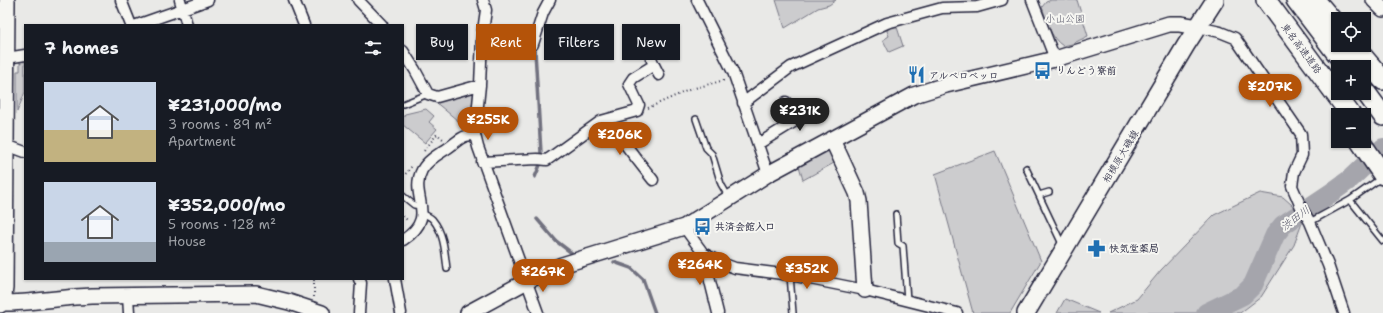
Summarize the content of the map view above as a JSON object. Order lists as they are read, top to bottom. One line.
{"streets":{"highway":["東名高速道路"],"main road":["相模原大磯線"]},"water":["渋田川"],"parks":["小山公園"],"places":{"bus stop":["りんどう寮前","共済会館入口"],"restaurant":["アルベロベッロ"],"pharmacy":["快気堂薬局"]},"page":{"map_buttons":["+","−"],"chip":["Buy","Rent","Filters","New"],"heading":"7 homes","list":[{"name":"¥231,000/mo","note":"3 rooms · 89 m² · Apartment"},{"name":"¥352,000/mo","note":"5 rooms · 128 m² · House"}],"price":["¥207K","¥231K","¥255K","¥206K","¥264K","¥352K","¥267K"]}}
